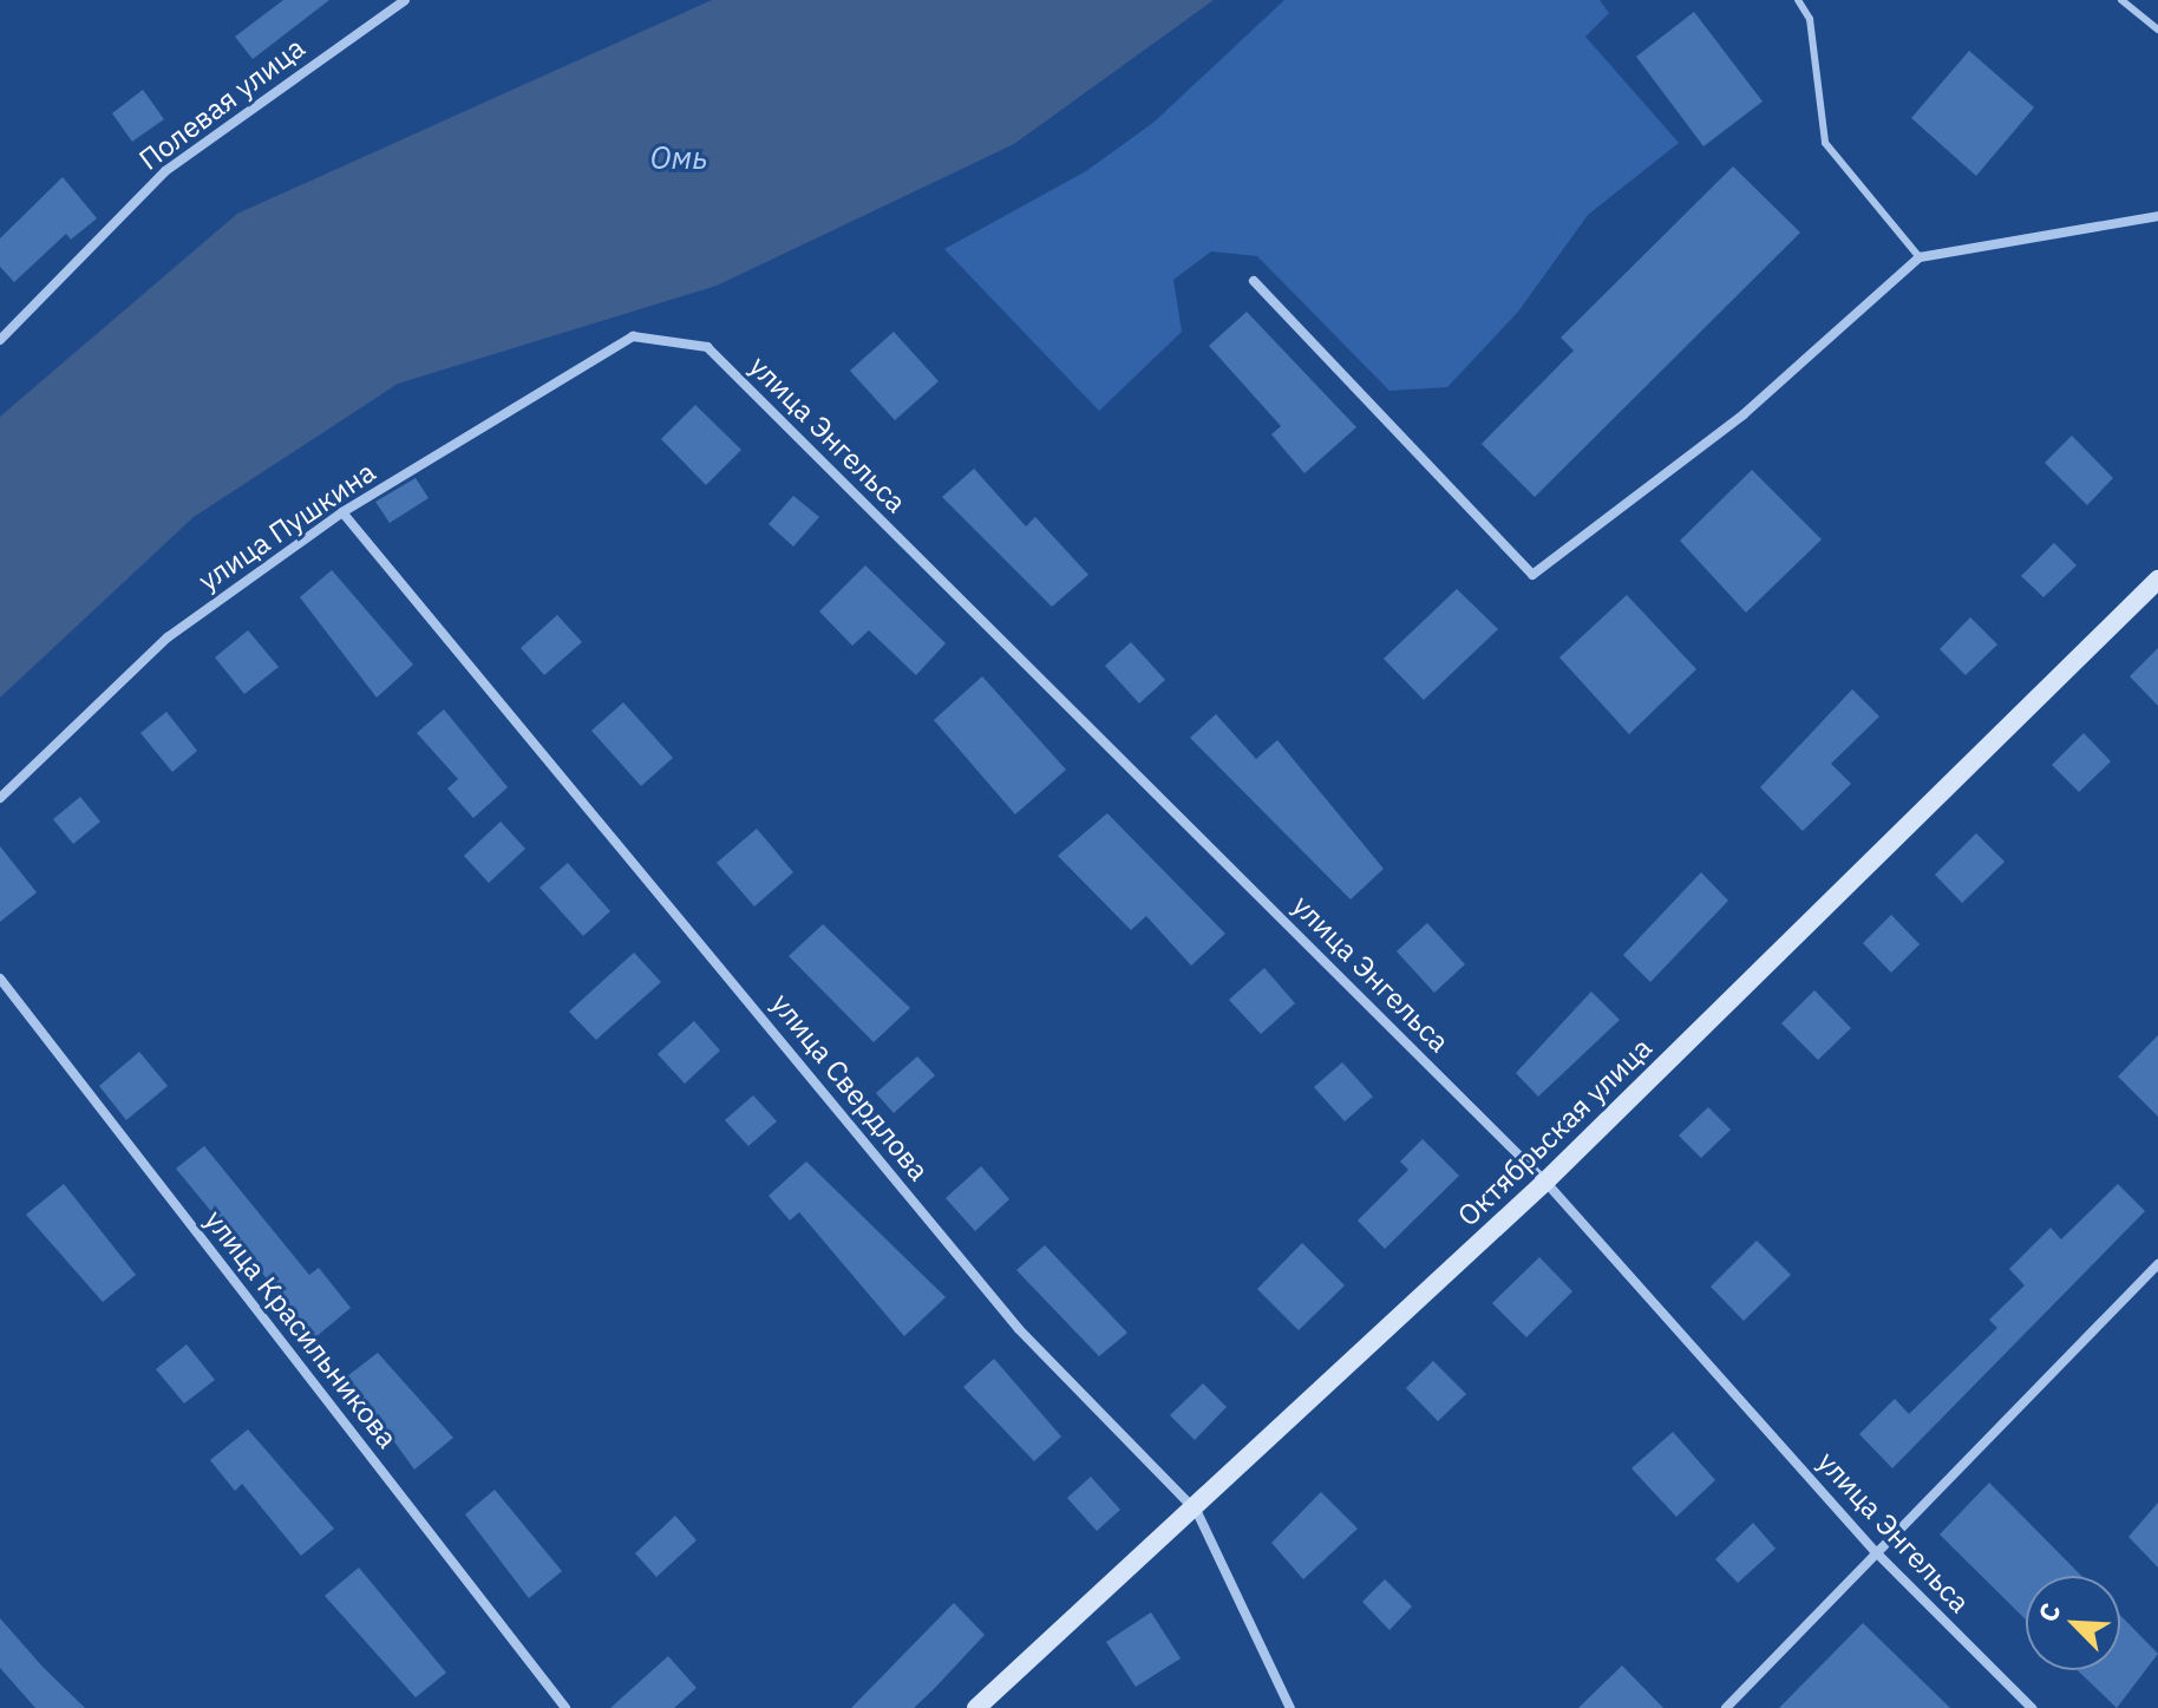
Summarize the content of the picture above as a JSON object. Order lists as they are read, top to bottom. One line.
{"streets":{"street":["Полевая улица","улица Энгельса","улица Пушкина","улица Свердлова","Октябрьская улица","улица Красильникова"]},"crossings":[["улица Энгельса","улица Пушкина"],["улица Энгельса","Октябрьская улица"],["улица Пушкина","улица Свердлова"],["улица Свердлова","Октябрьская улица"]],"water":["Омь"],"north":"top left"}
